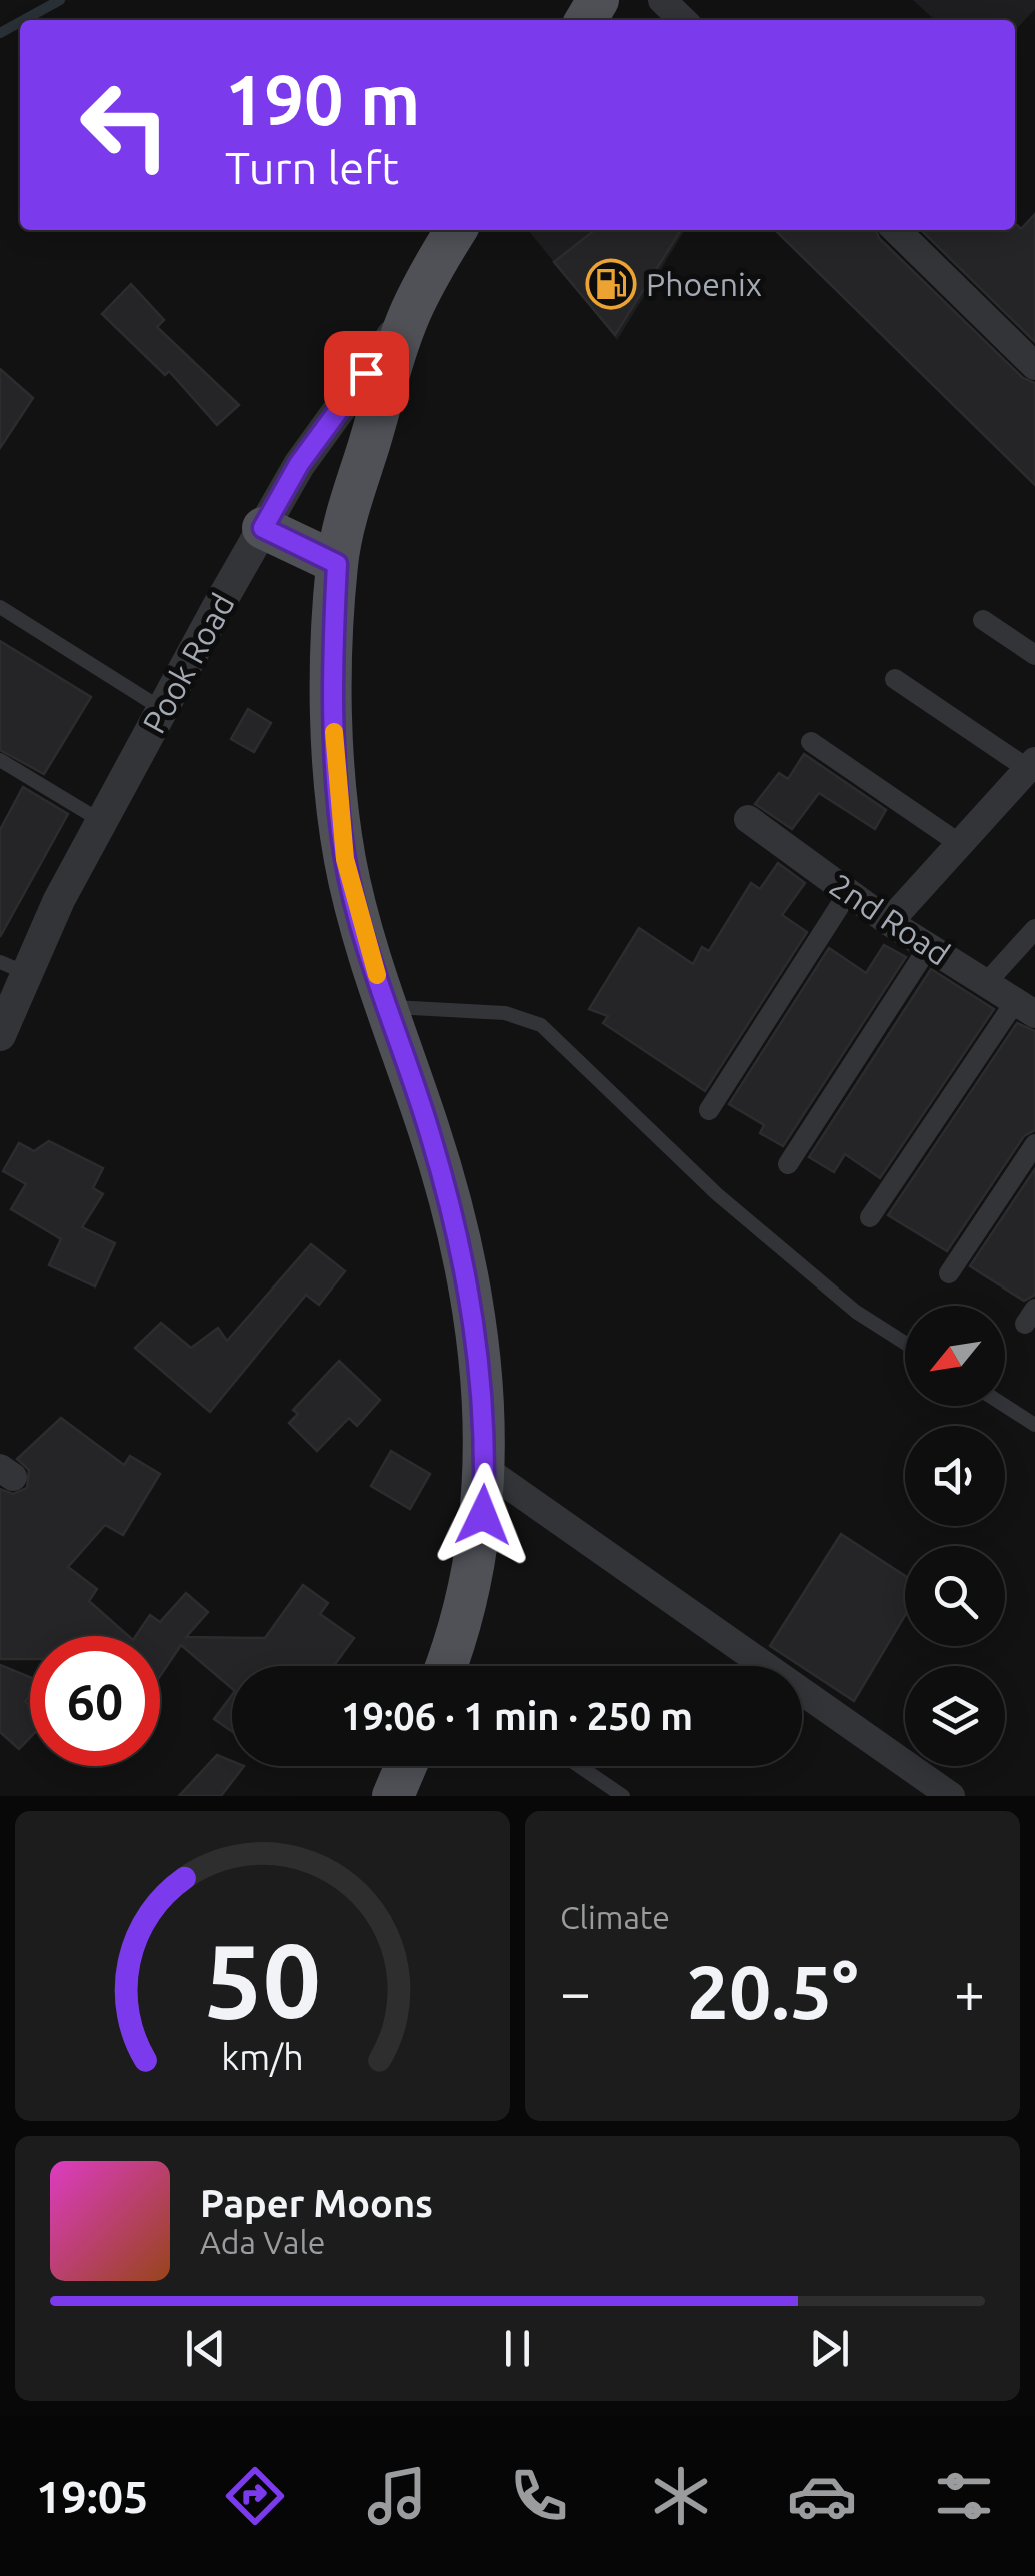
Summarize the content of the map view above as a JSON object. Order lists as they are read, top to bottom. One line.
{"streets":{"street":["Pook Road","2nd Road"]},"places":{"fuel station":["Phoenix"]},"north":"bottom left","page":{"turn":["190 m","Turn left"],"limit":"60","trip":"19:06 · 1 min · 250 m","tile":"Climate","heat":["−","20.5°","+"],"song":["Paper Moons","Ada Vale"],"tabs":"19:05","gauge":["50","km/h"]}}
